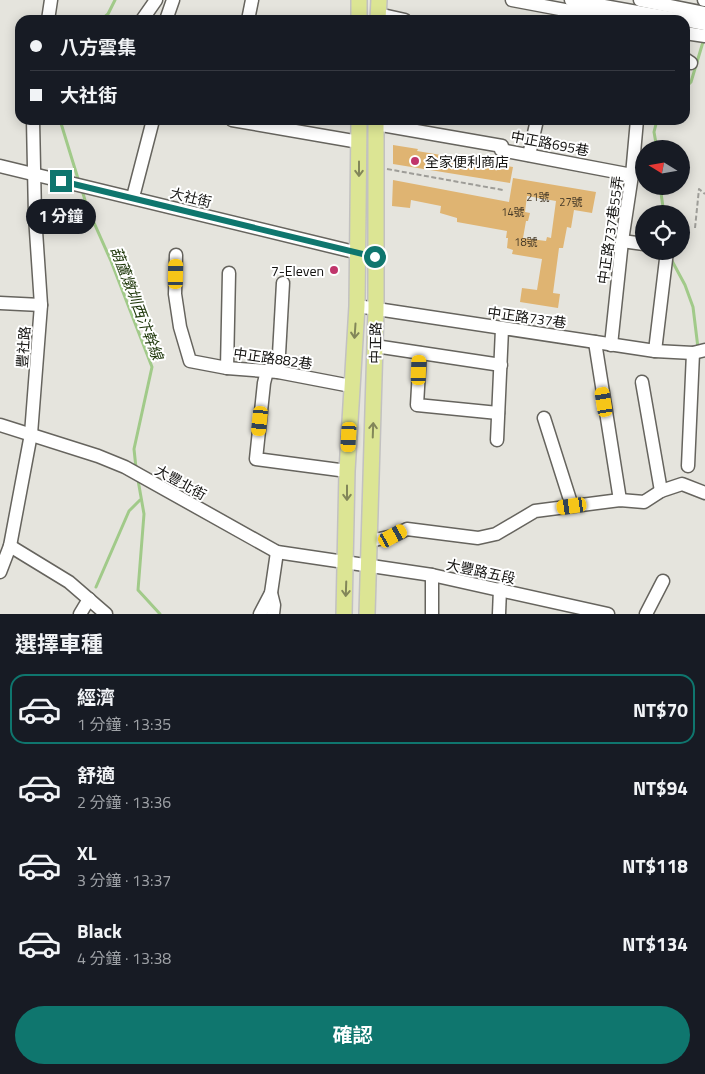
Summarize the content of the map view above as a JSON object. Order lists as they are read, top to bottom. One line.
{"streets":{"main road":["中正路"],"street":["中正路695巷","大社街","中正路737巷55弄","中正路737巷","豐社路","中正路882巷","大豐北街","大豐路五段"]},"crossings":[["中正路695巷","中正路737巷55弄"],["大社街","中正路"],["大社街","豐社路"],["中正路737巷55弄","中正路737巷"],["中正路737巷","中正路"],["中正路","中正路882巷"],["中正路","大豐北街"],["中正路","大豐路五段"],["豐社路","大豐北街"],["大豐北街","大豐路五段"]],"water":["葫蘆燉圳西汴幹線"],"places":["全家便利商店","7-Eleven"],"house_numbers":["21號","27號","14號","18號"],"north":"left","page":{"banner":["八方雲集","大社街"],"bubble":"1 分鐘","heading":"選擇車種","list":[{"name":"經濟","note":"1 分鐘 · 13:35","value":"NT$70"},{"name":"舒適","note":"2 分鐘 · 13:36","value":"NT$94"},{"name":"XL","note":"3 分鐘 · 13:37","value":"NT$118"},{"name":"Black","note":"4 分鐘 · 13:38","value":"NT$134"}],"buttons":"確認"}}
